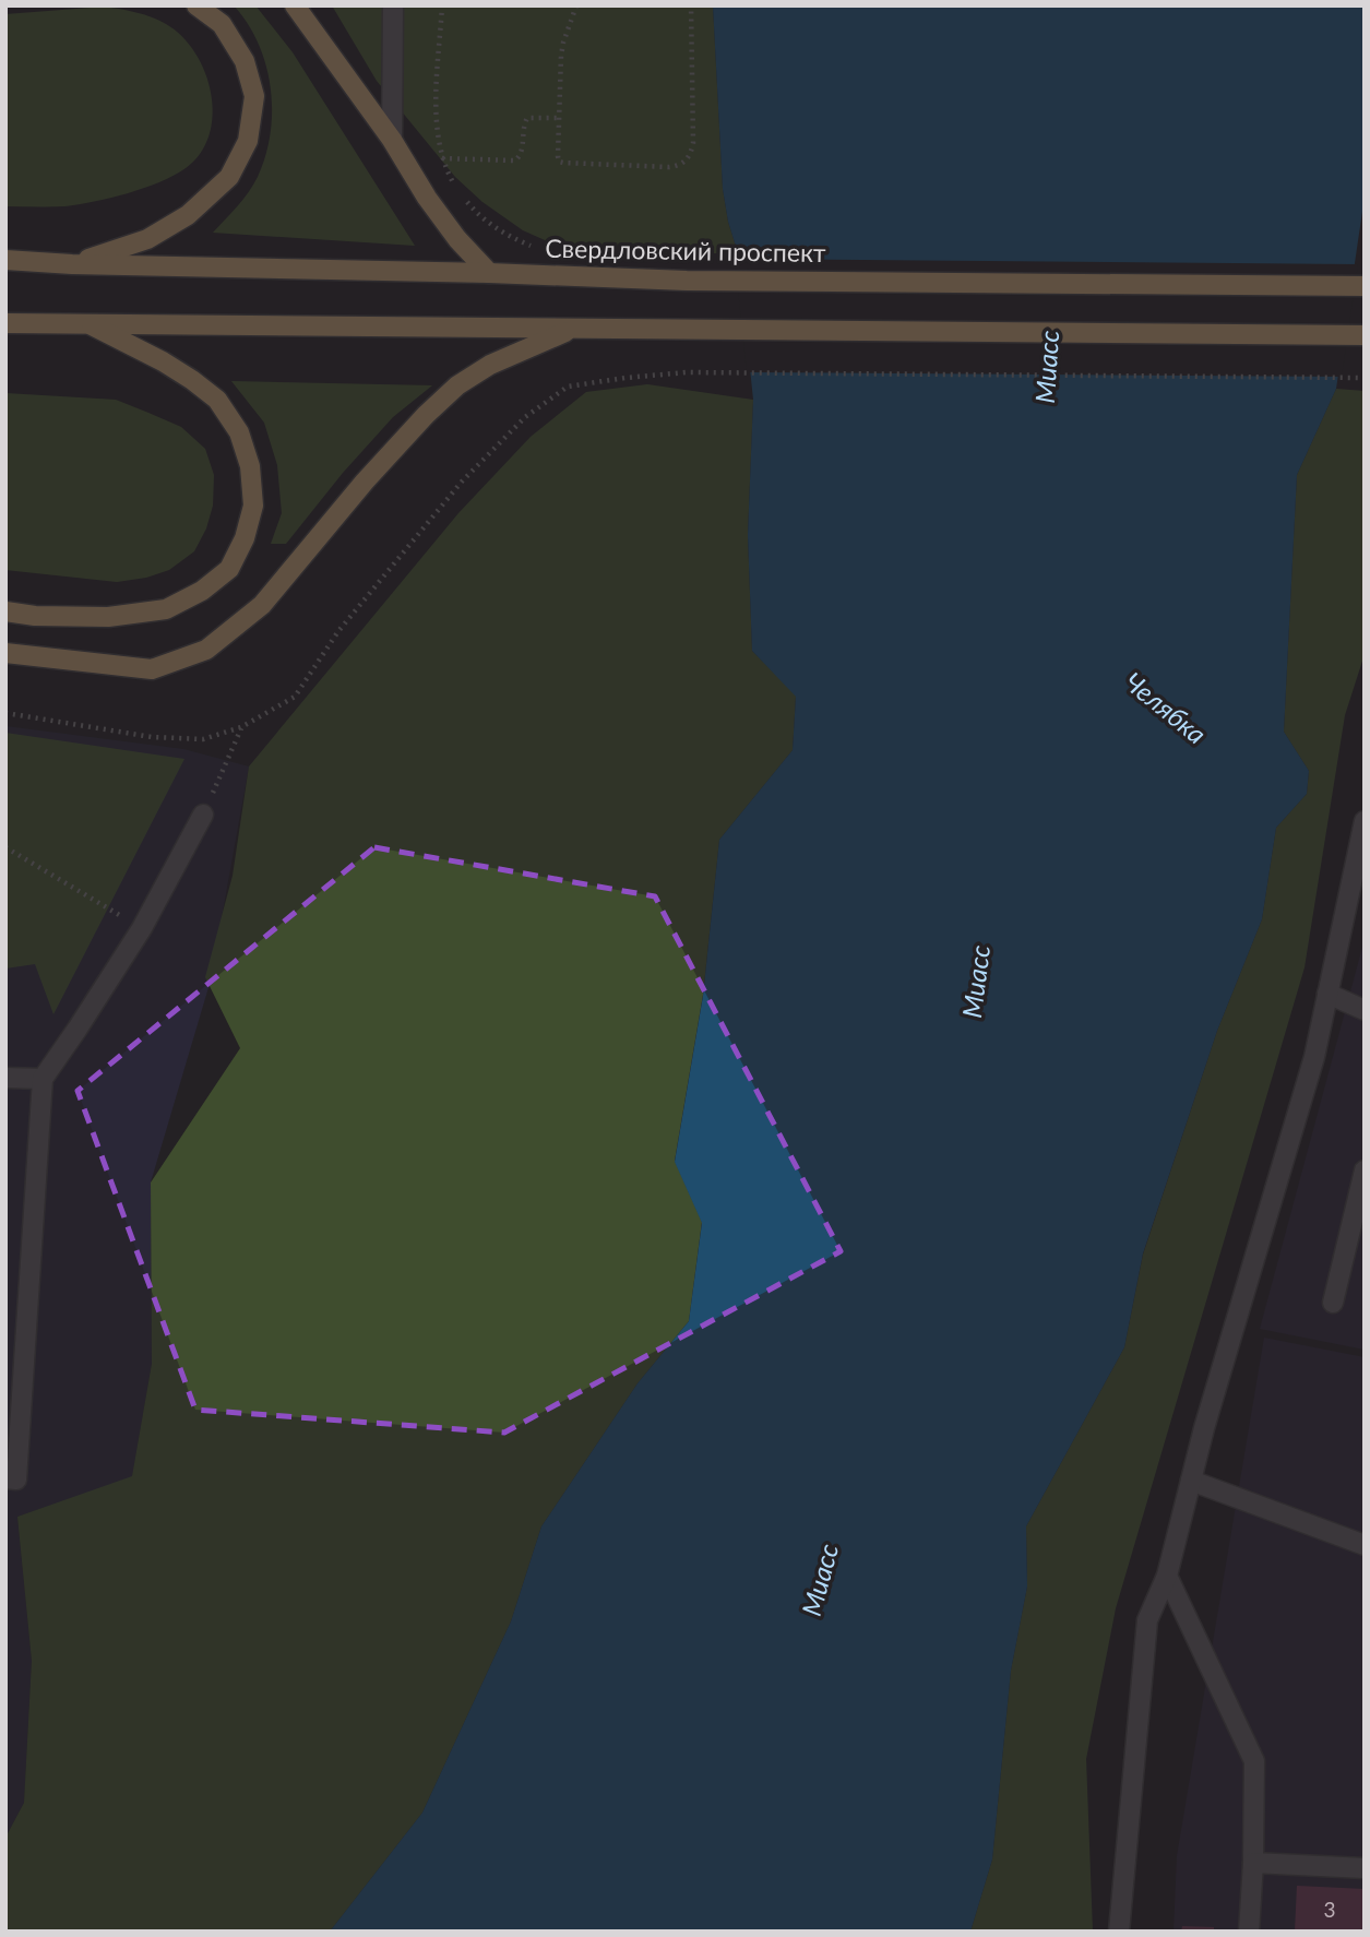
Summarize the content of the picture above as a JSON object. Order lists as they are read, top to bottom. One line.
{"streets":{"main road":["Свердловский проспект"]},"water":["Миасс","Челябка"],"house_numbers":["3"]}
